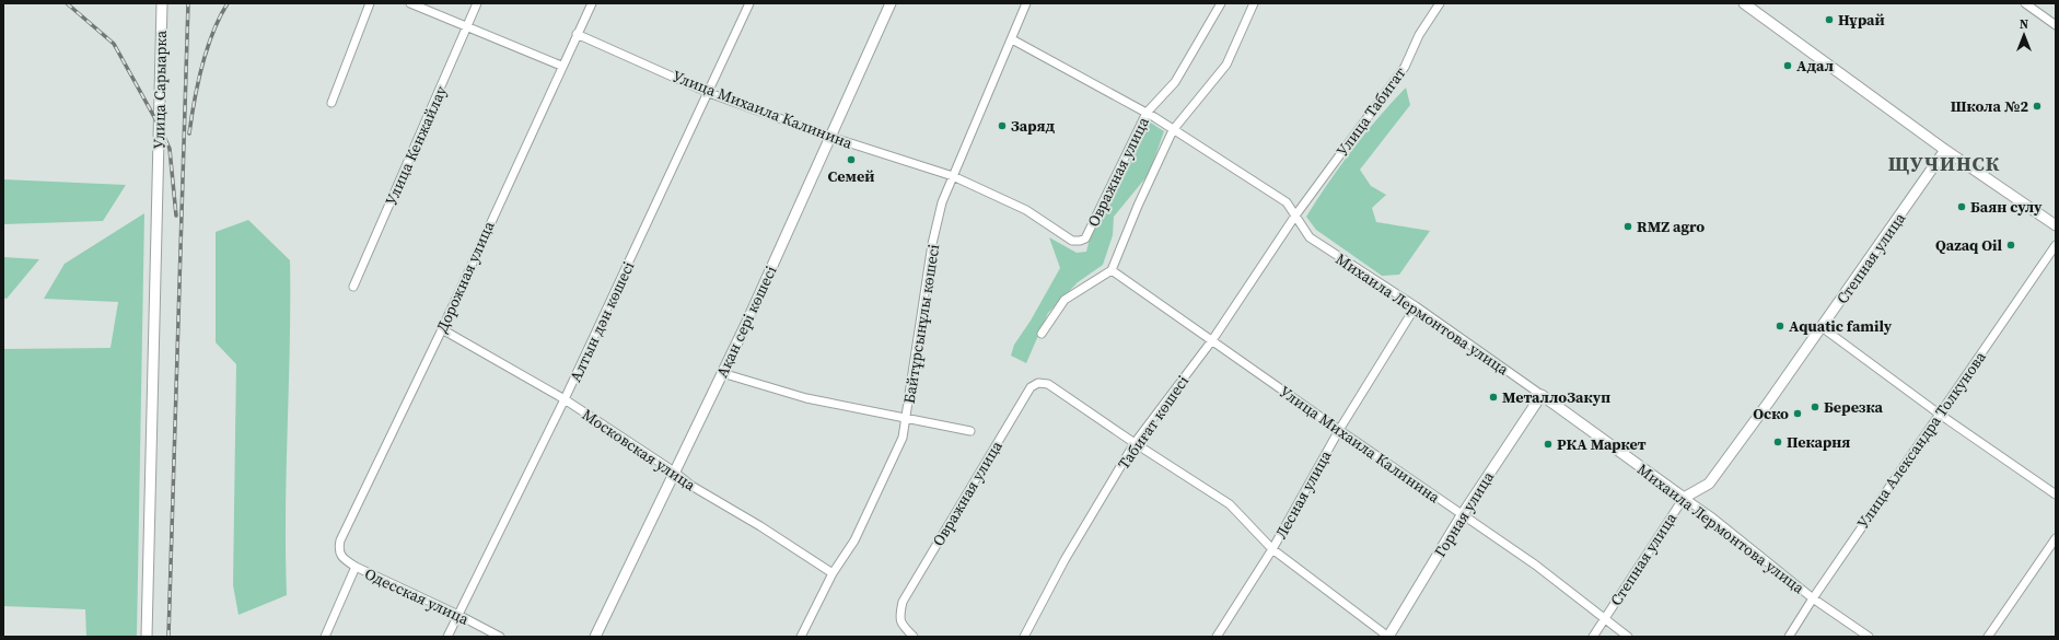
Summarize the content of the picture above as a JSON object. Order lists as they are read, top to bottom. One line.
{"streets":{"street":["Улица Сарыарка","Улица Михаила Калинина","Улица Табигат","Улица Кенжайлау","Овражная улица","Степная улица","Дорожная улица","Михаила Лермонтова улица","Алтын дән көшесі","Ақан сері көшесі","Байтұрсынұлы көшесі","Табиғат көшесі","Улица Александра Толкунова","Московская улица","Лесная улица","Горная улица","Одесская улица"]},"crossings":[["Улица Михаила Калинина","Овражная улица"],["Улица Михаила Калинина","Степная улица"],["Улица Михаила Калинина","Дорожная улица"],["Улица Михаила Калинина","Алтын дән көшесі"],["Улица Михаила Калинина","Ақан сері көшесі"],["Улица Михаила Калинина","Байтұрсынұлы көшесі"],["Улица Михаила Калинина","Табиғат көшесі"],["Улица Михаила Калинина","Лесная улица"],["Улица Михаила Калинина","Горная улица"],["Улица Табигат","Михаила Лермонтова улица"],["Улица Табигат","Табиғат көшесі"],["Овражная улица","Михаила Лермонтова улица"],["Овражная улица","Байтұрсынұлы көшесі"],["Овражная улица","Табиғат көшесі"],["Степная улица","Михаила Лермонтова улица"],["Дорожная улица","Московская улица"],["Дорожная улица","Одесская улица"],["Михаила Лермонтова улица","Байтұрсынұлы көшесі"],["Михаила Лермонтова улица","Табиғат көшесі"],["Михаила Лермонтова улица","Улица Александра Толкунова"],["Михаила Лермонтова улица","Лесная улица"],["Михаила Лермонтова улица","Горная улица"],["Алтын дән көшесі","Московская улица"],["Алтын дән көшесі","Одесская улица"],["Ақан сері көшесі","Московская улица"],["Байтұрсынұлы көшесі","Московская улица"]],"districts":["ЩУЧИНСК"],"places":["Нұрай","Адал","Школа №2","Заряд","Семей","Баян сулу","RMZ agro","Qazaq Oil","Aquatic family","МеталлоЗакуп","Березка","Оско","Пекарня","РКА Маркет"],"north":"top"}
